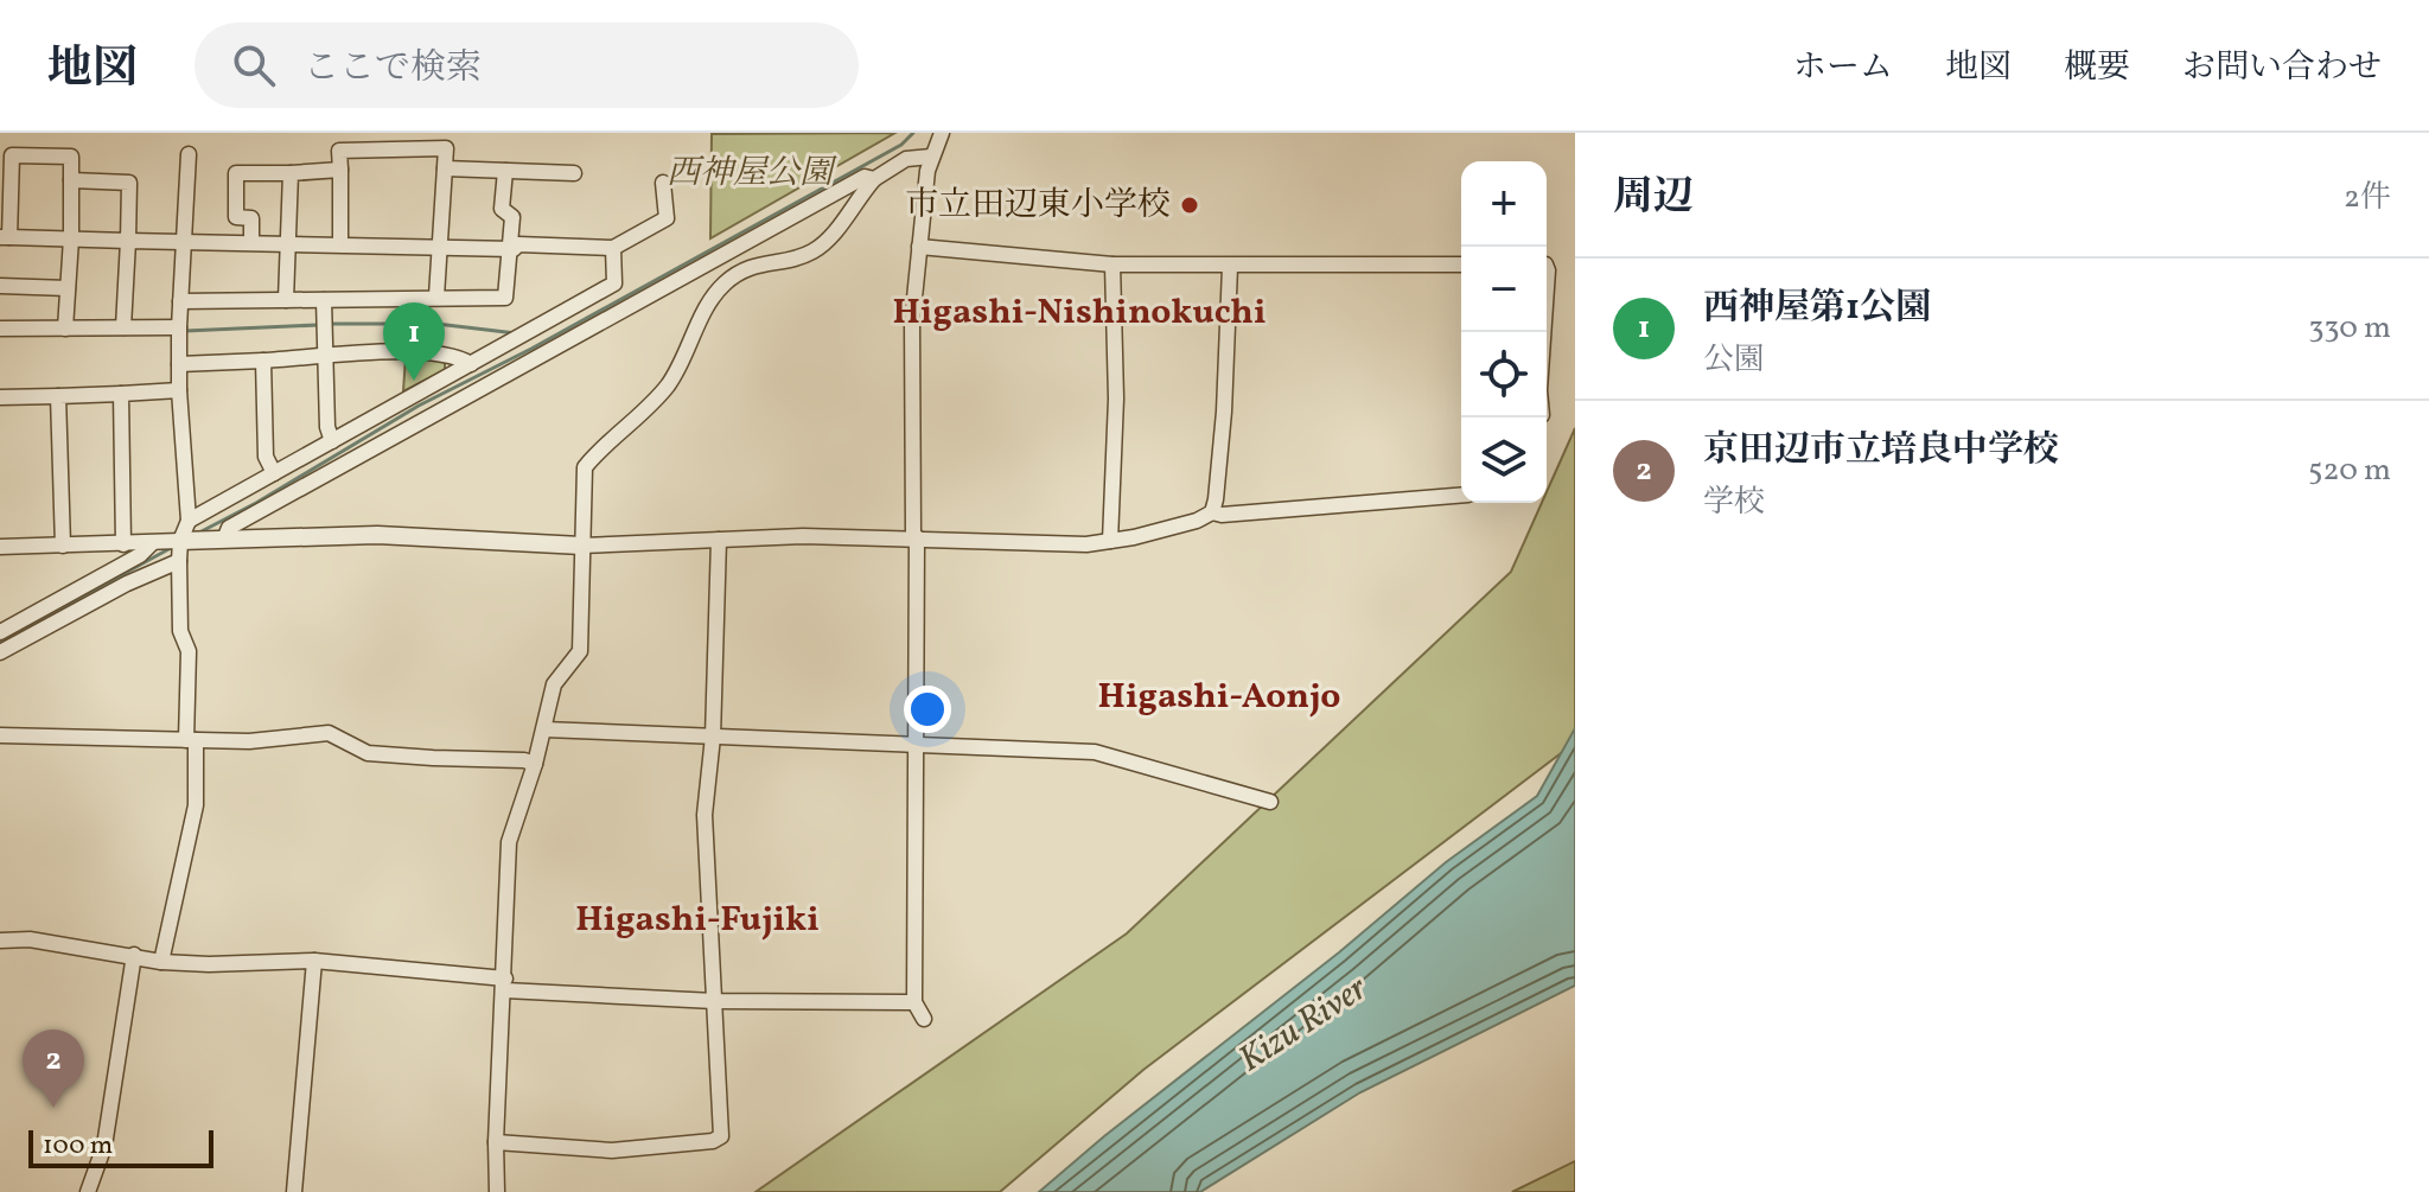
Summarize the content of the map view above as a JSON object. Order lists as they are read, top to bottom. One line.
{"districts":["Higashi-Nishinokuchi","Higashi-Aonjo","Higashi-Fujiki"],"water":["Kizu River"],"parks":["西神屋公園"],"places":["市立田辺東小学校"],"scale_bar":"100 m","page":{"header":"地図","search":"ここで検索","nav":["ホーム","地図","概要","お問い合わせ"],"heading":["周辺","2件"],"map_buttons":["+","−"],"list":[{"mark":"1","name":"西神屋第1公園","note":"公園","value":"330 m"},{"mark":"2","name":"京田辺市立培良中学校","note":"学校","value":"520 m"}],"pins":["1","2"],"scale":"100 m"}}
